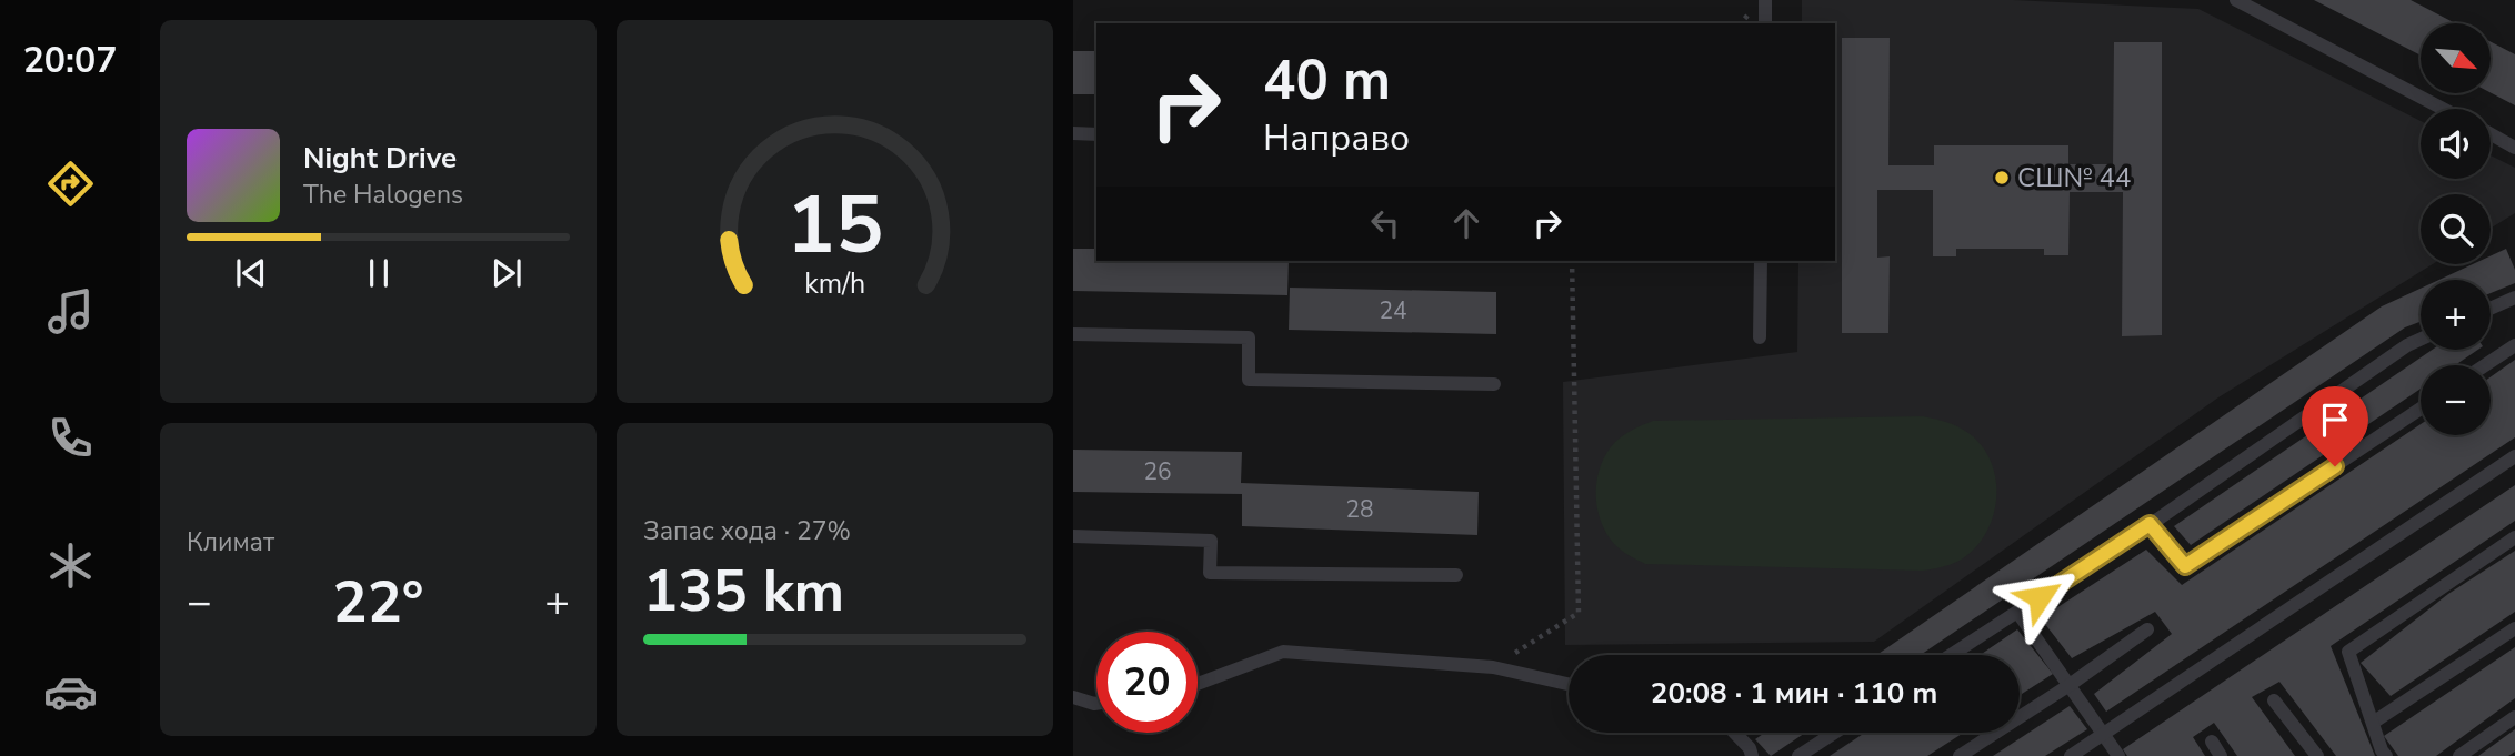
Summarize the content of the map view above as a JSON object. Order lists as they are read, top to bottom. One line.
{"places":["СШ№ 44"],"house_numbers":["24","26","28"],"north":"bottom right","page":{"tabs":"20:07","map_buttons":["+","−"],"turn":["40 m","Направо"],"song":["Night Drive","The Halogens"],"tile":["Климат",["Запас хода · 27%","135 km"]],"heat":["−","22°","+"],"limit":"20","trip":"20:08 · 1 мин · 110 m","gauge":["15","km/h"]}}
